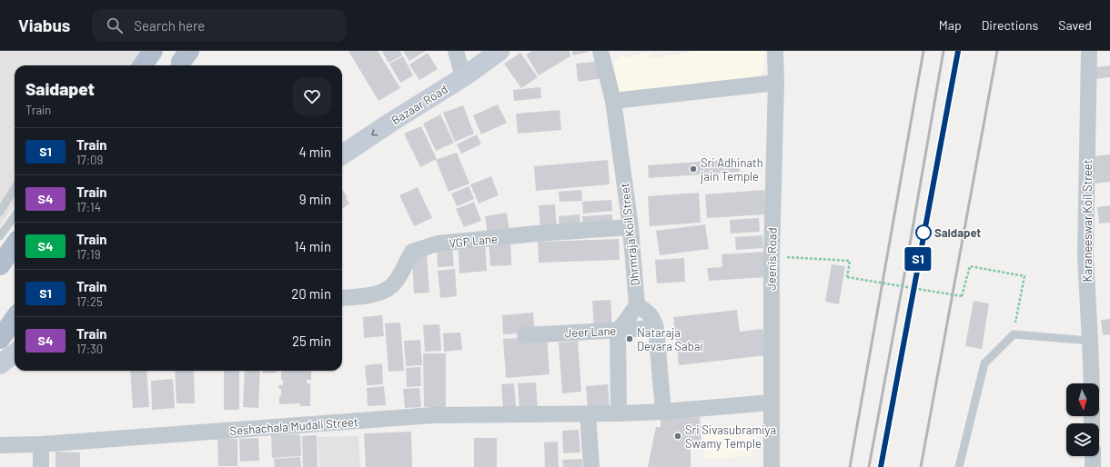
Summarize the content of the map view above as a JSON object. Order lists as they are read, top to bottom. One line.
{"streets":{"street":["Bazaar Road","Karaneeswar Koil Street","Dhrmraja Koil Street","VGP Lane","Jeenis Road","Jeer Lane","Seshachala Mudali Street"]},"crossings":[["Dhrmraja Koil Street","VGP Lane"],["Jeenis Road","Seshachala Mudali Street"]],"one_way":["Bazaar Road"],"places":["Sri Adhinath jain Temple","Saidapet","Nataraja Devara Sabai","Sri Sivasubramiya Swamy Temple"],"north":"bottom","page":{"header":"Viabus","search":"Search here","nav":["Map","Directions","Saved"],"on_map":"S1","heading":["Saidapet","Train"],"list":[{"mark":"S1","name":"Train","note":"17:09","value":"4 min"},{"mark":"S4","name":"Train","note":"17:14","value":"9 min"},{"mark":"S4","name":"Train","note":"17:19","value":"14 min"},{"mark":"S1","name":"Train","note":"17:25","value":"20 min"},{"mark":"S4","name":"Train","note":"17:30","value":"25 min"}]}}
